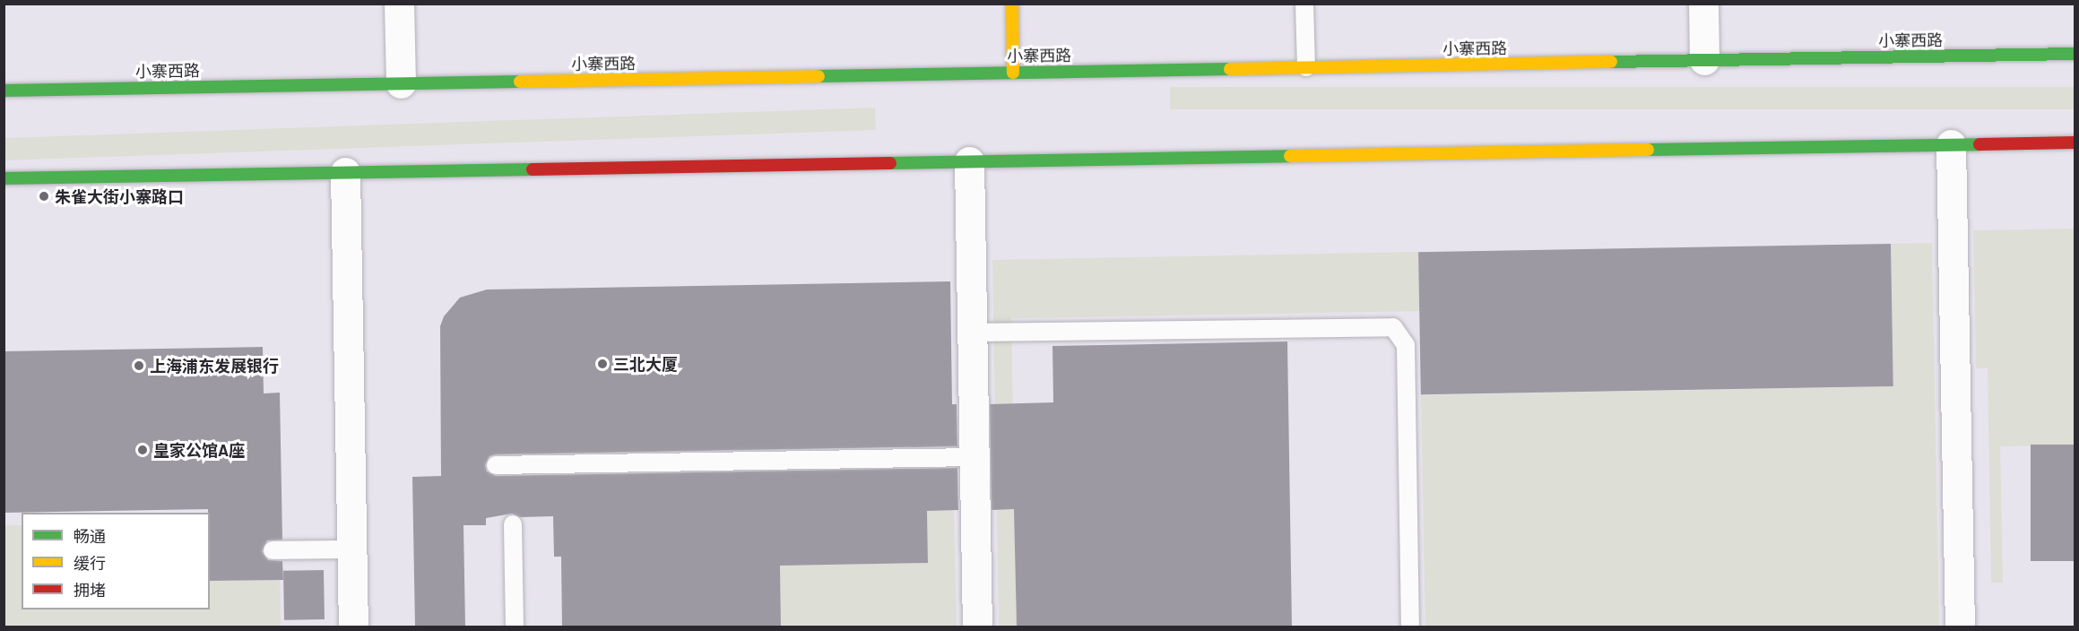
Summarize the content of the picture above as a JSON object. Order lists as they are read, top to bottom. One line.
{"streets":{"main road":["小寨西路"]},"places":["朱雀大街小寨路口","三北大厦","上海浦东发展银行","皇家公馆A座"],"legend":["畅通","缓行","拥堵"]}
